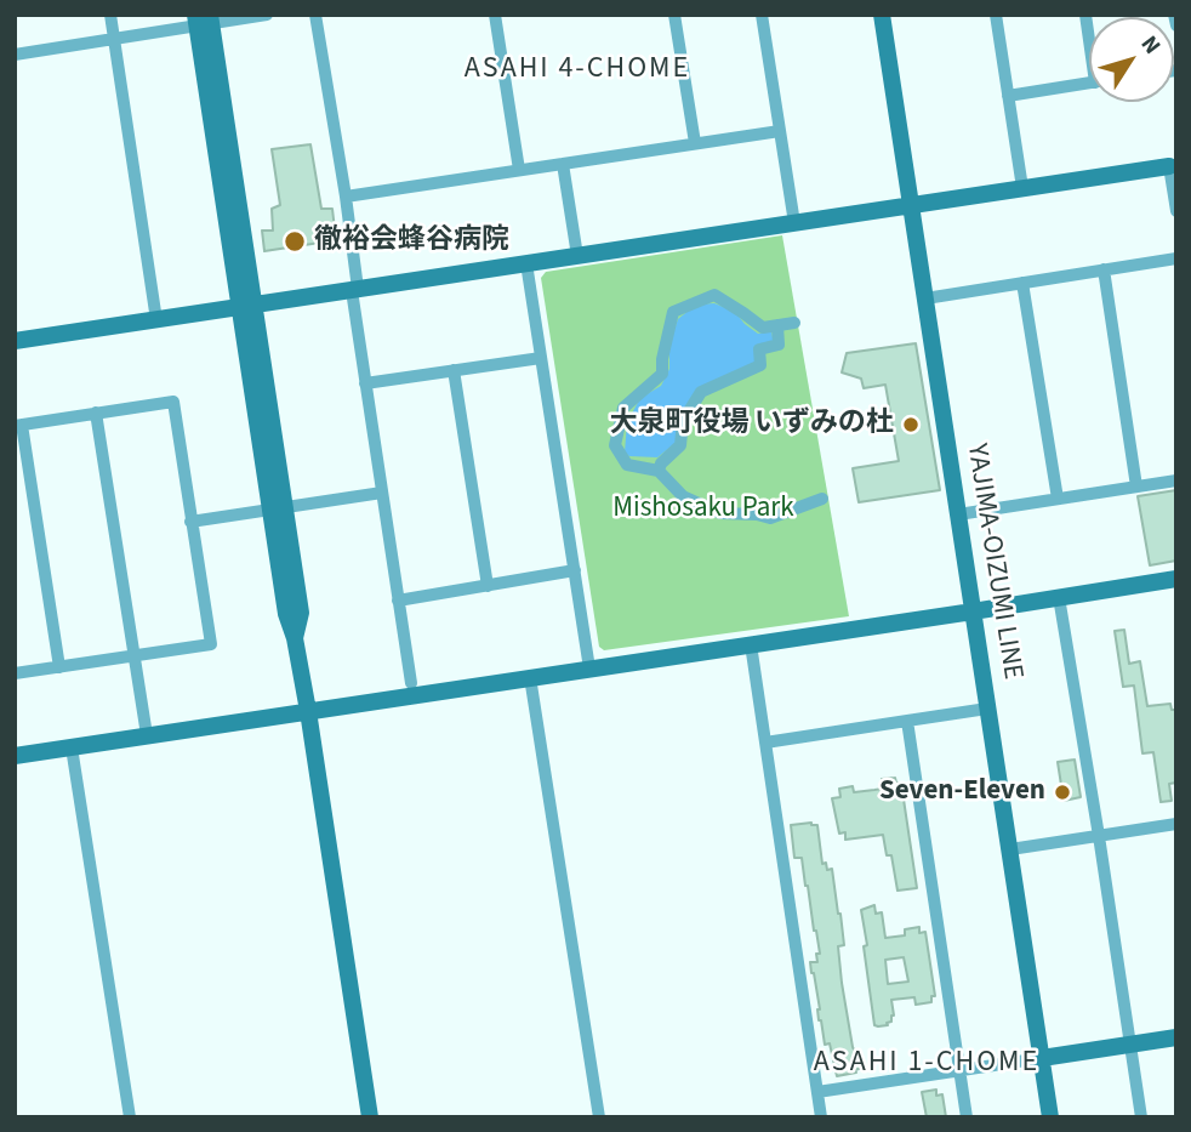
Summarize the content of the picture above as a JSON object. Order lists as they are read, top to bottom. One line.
{"streets":{"street":["YAJIMA-OIZUMI LINE"]},"districts":["ASAHI 4-CHOME","ASAHI 1-CHOME"],"parks":["Mishosaku Park"],"places":["徹裕会蜂谷病院","大泉町役場 いずみの杜","Seven-Eleven"],"north":"top right"}
